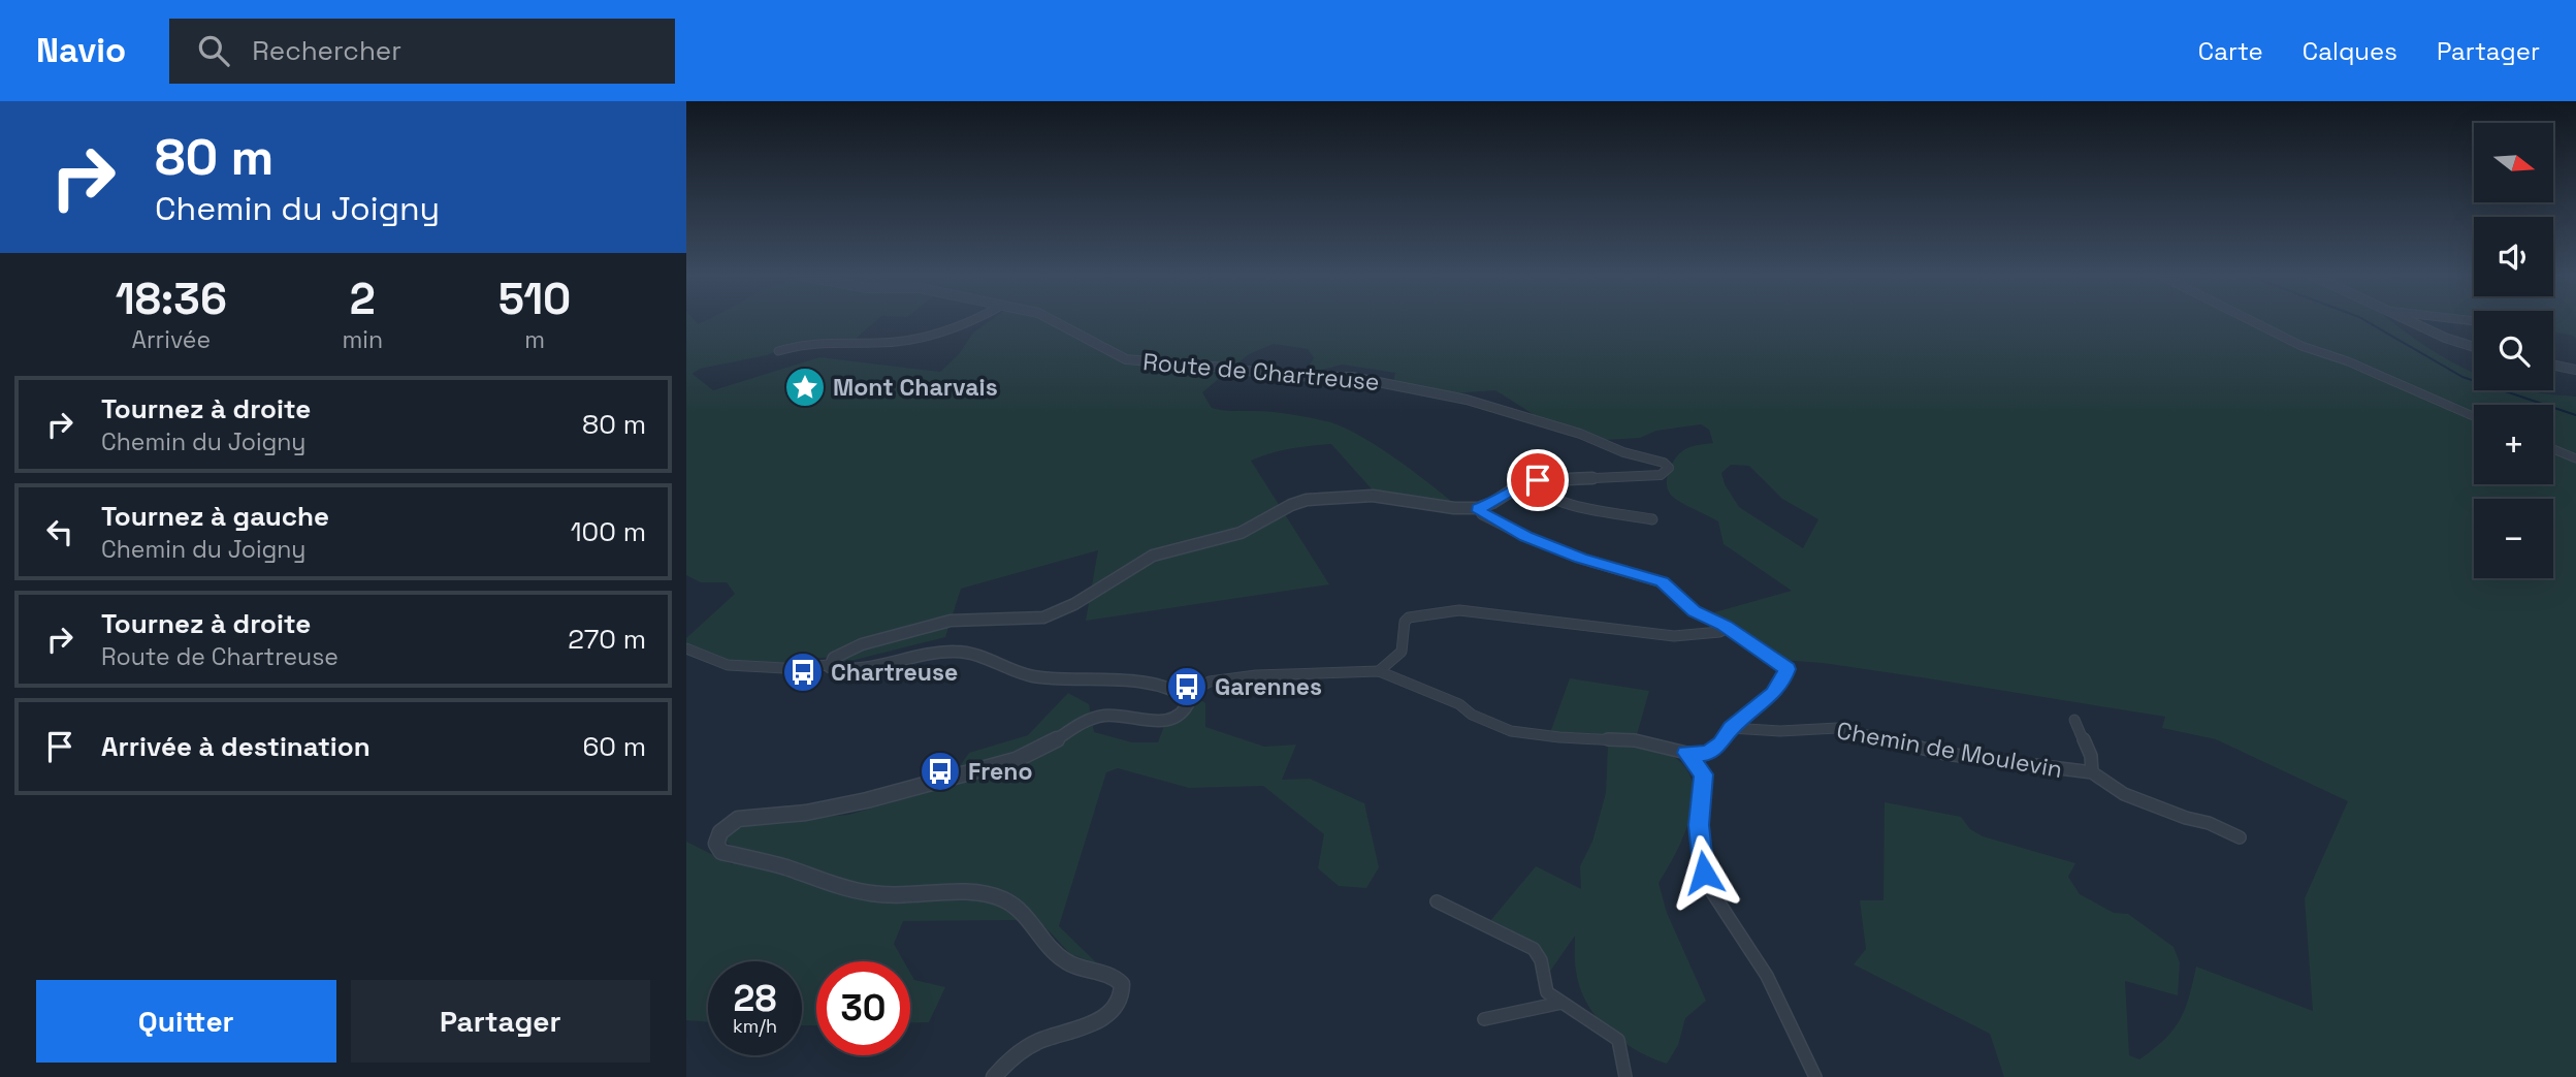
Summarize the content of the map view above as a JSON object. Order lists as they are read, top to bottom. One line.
{"streets":{"street":["Route de Chartreuse","Chemin de Moulevin"]},"places":{"place":["Mont Charvais"],"bus stop":["Chartreuse","Garennes","Freno"]},"north":"right","page":{"header":"Navio","search":"Rechercher","nav":["Carte","Calques","Partager"],"turn":["80 m","Chemin du Joigny"],"map_buttons":["+","−"],"eta":["18:36","Arrivée","2","min","510","m"],"list":[{"name":"Tournez à droite","note":"Chemin du Joigny","value":"80 m"},{"name":"Tournez à gauche","note":"Chemin du Joigny","value":"100 m"},{"name":"Tournez à droite","note":"Route de Chartreuse","value":"270 m"},{"name":"Arrivée à destination","value":"60 m"}],"speed":"28 km/h","limit":"30","buttons":["Quitter","Partager"]}}
